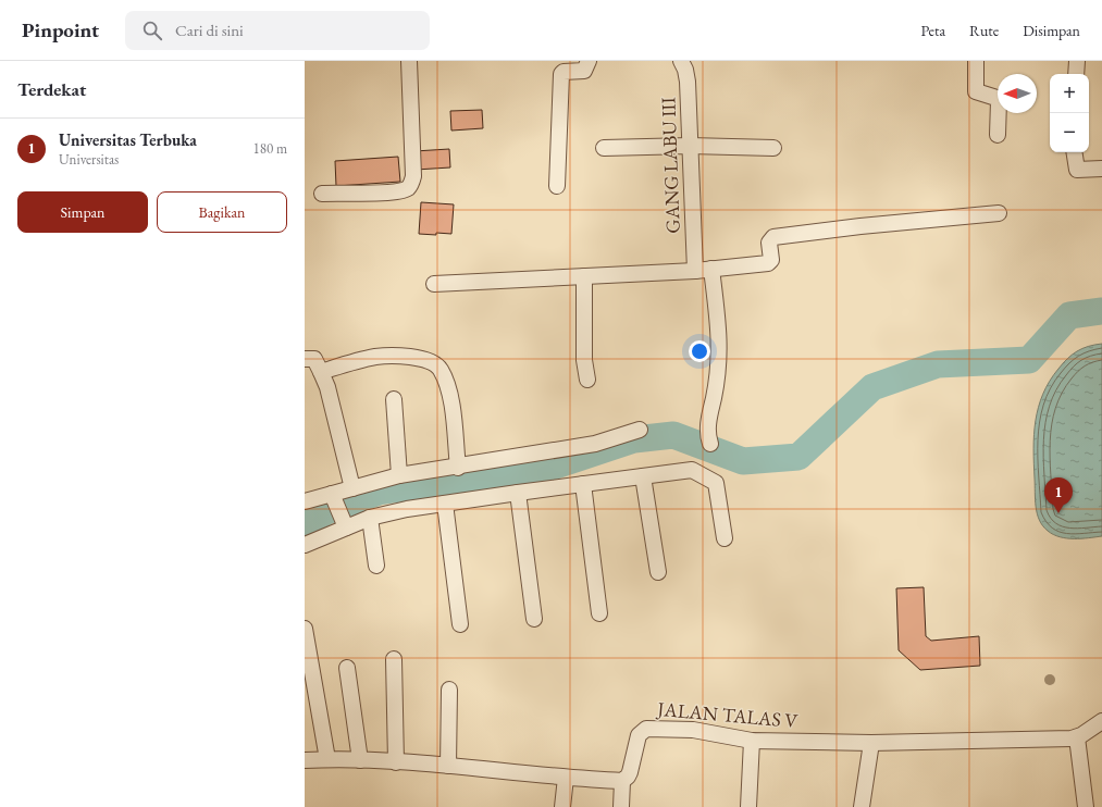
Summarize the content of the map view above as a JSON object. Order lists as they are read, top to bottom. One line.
{"streets":{"street":["GANG LABU III","JALAN TALAS V"]},"north":"left","page":{"header":"Pinpoint","search":"Cari di sini","nav":["Peta","Rute","Disimpan"],"heading":"Terdekat","map_buttons":["+","−"],"list":[{"mark":"1","name":"Universitas Terbuka","note":"Universitas","value":"180 m"}],"buttons":["Simpan","Bagikan"],"pins":"1"}}
